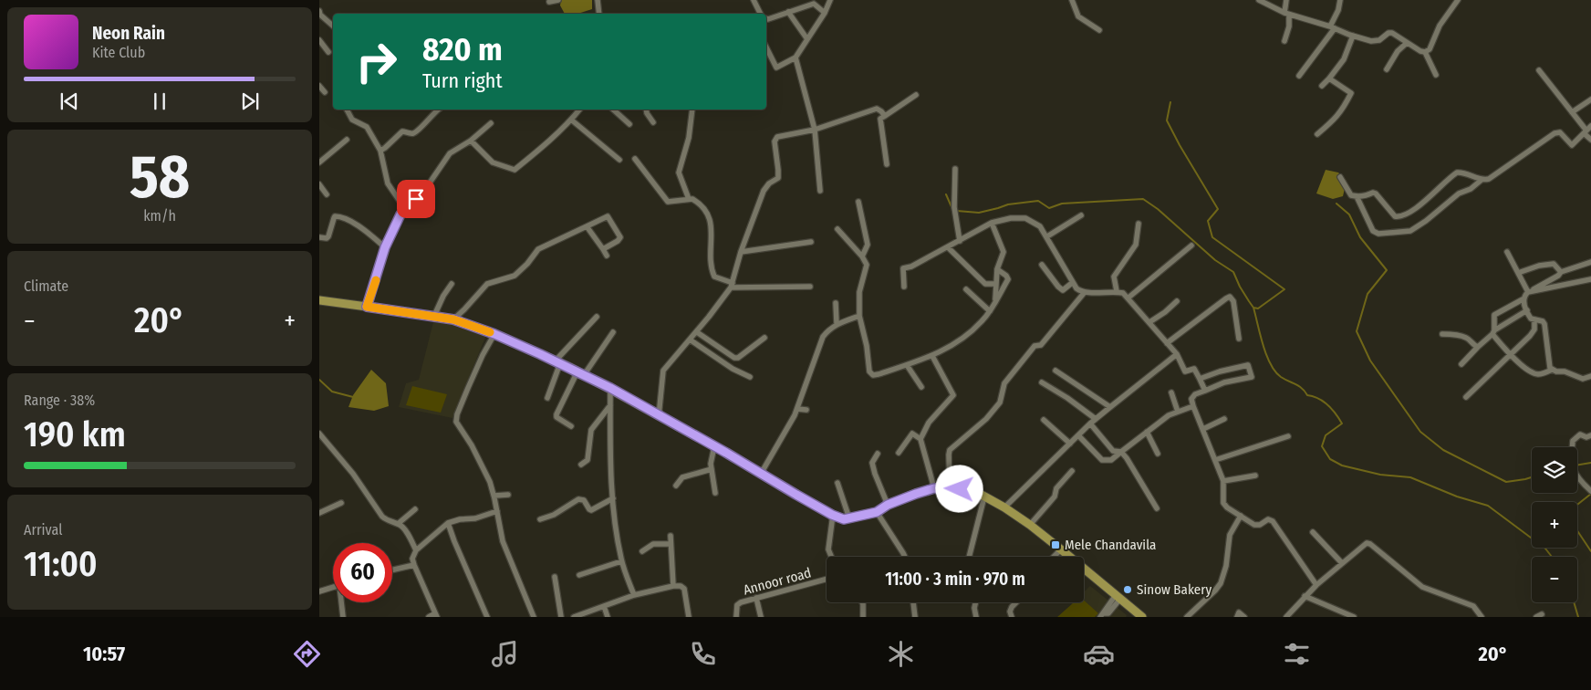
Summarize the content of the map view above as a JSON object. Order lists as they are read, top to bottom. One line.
{"streets":{"street":["Annoor road"]},"places":{"transit":["Mele Chandavila"],"other":["Sinow Bakery"]},"page":{"turn":["820 m","Turn right"],"song":["Neon Rain","Kite Club"],"tile":[["58","km/h"],"Climate",["Range · 38%","190 km"],["Arrival","11:00"]],"heat":["−","20°","+"],"map_buttons":["+","−"],"limit":"60","trip":"11:00 · 3 min · 970 m","tabs":["10:57","20°"]}}
